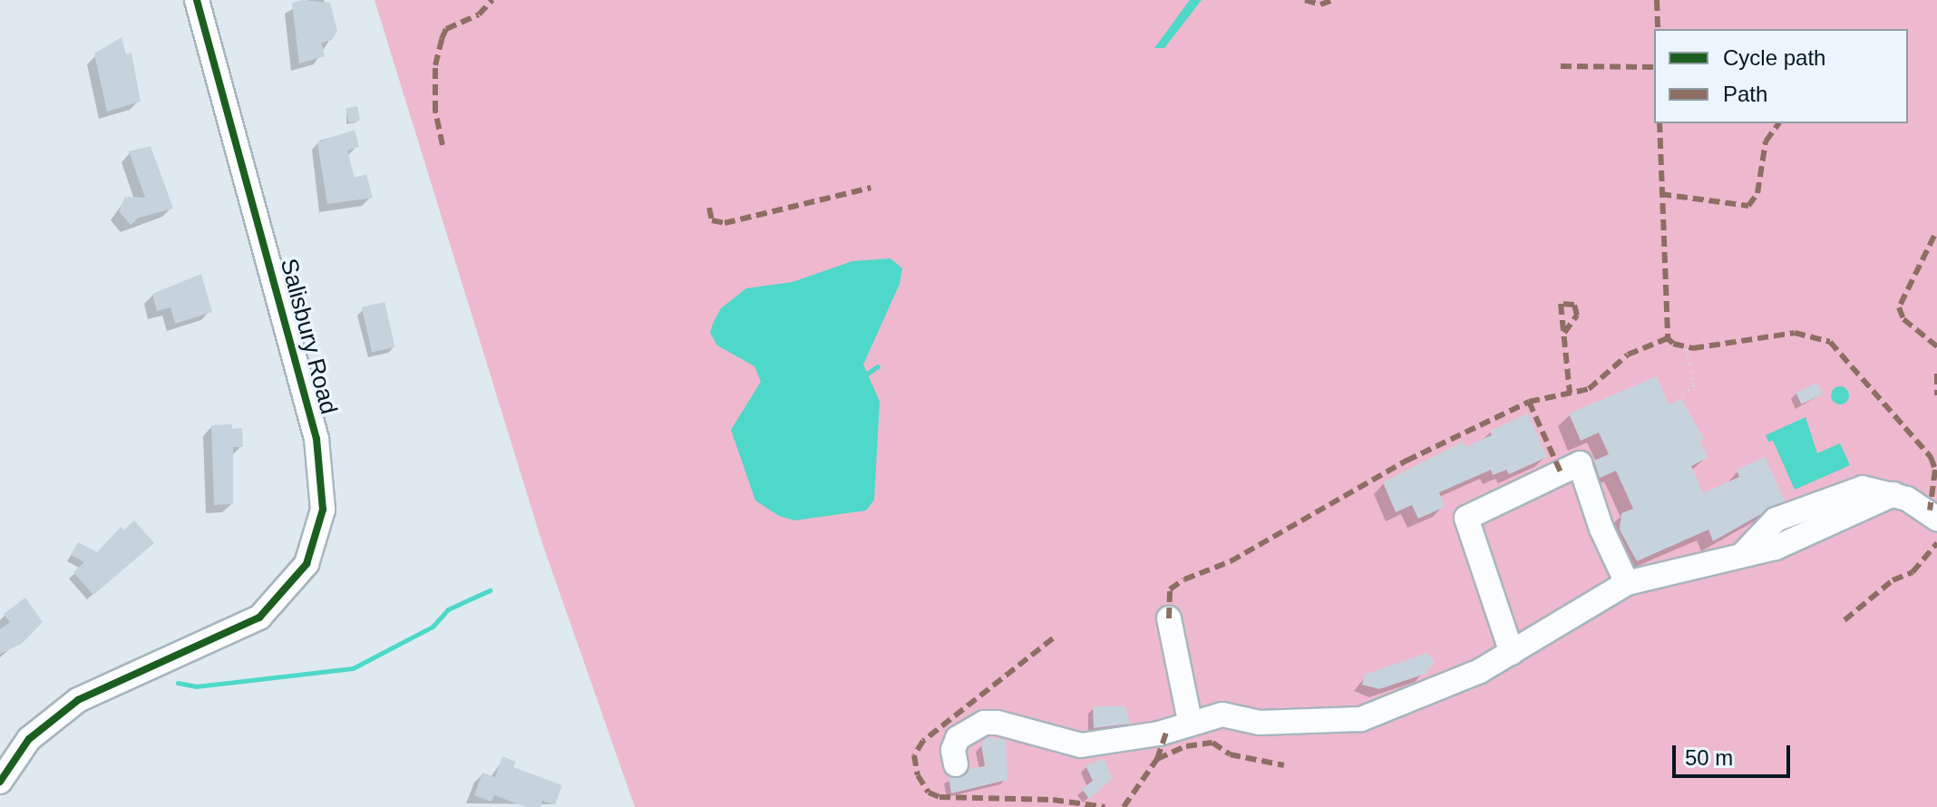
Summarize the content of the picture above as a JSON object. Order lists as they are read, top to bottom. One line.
{"streets":{"street":["Salisbury Road"]},"legend":["Cycle path","Path"],"scale_bar":"50 m"}
